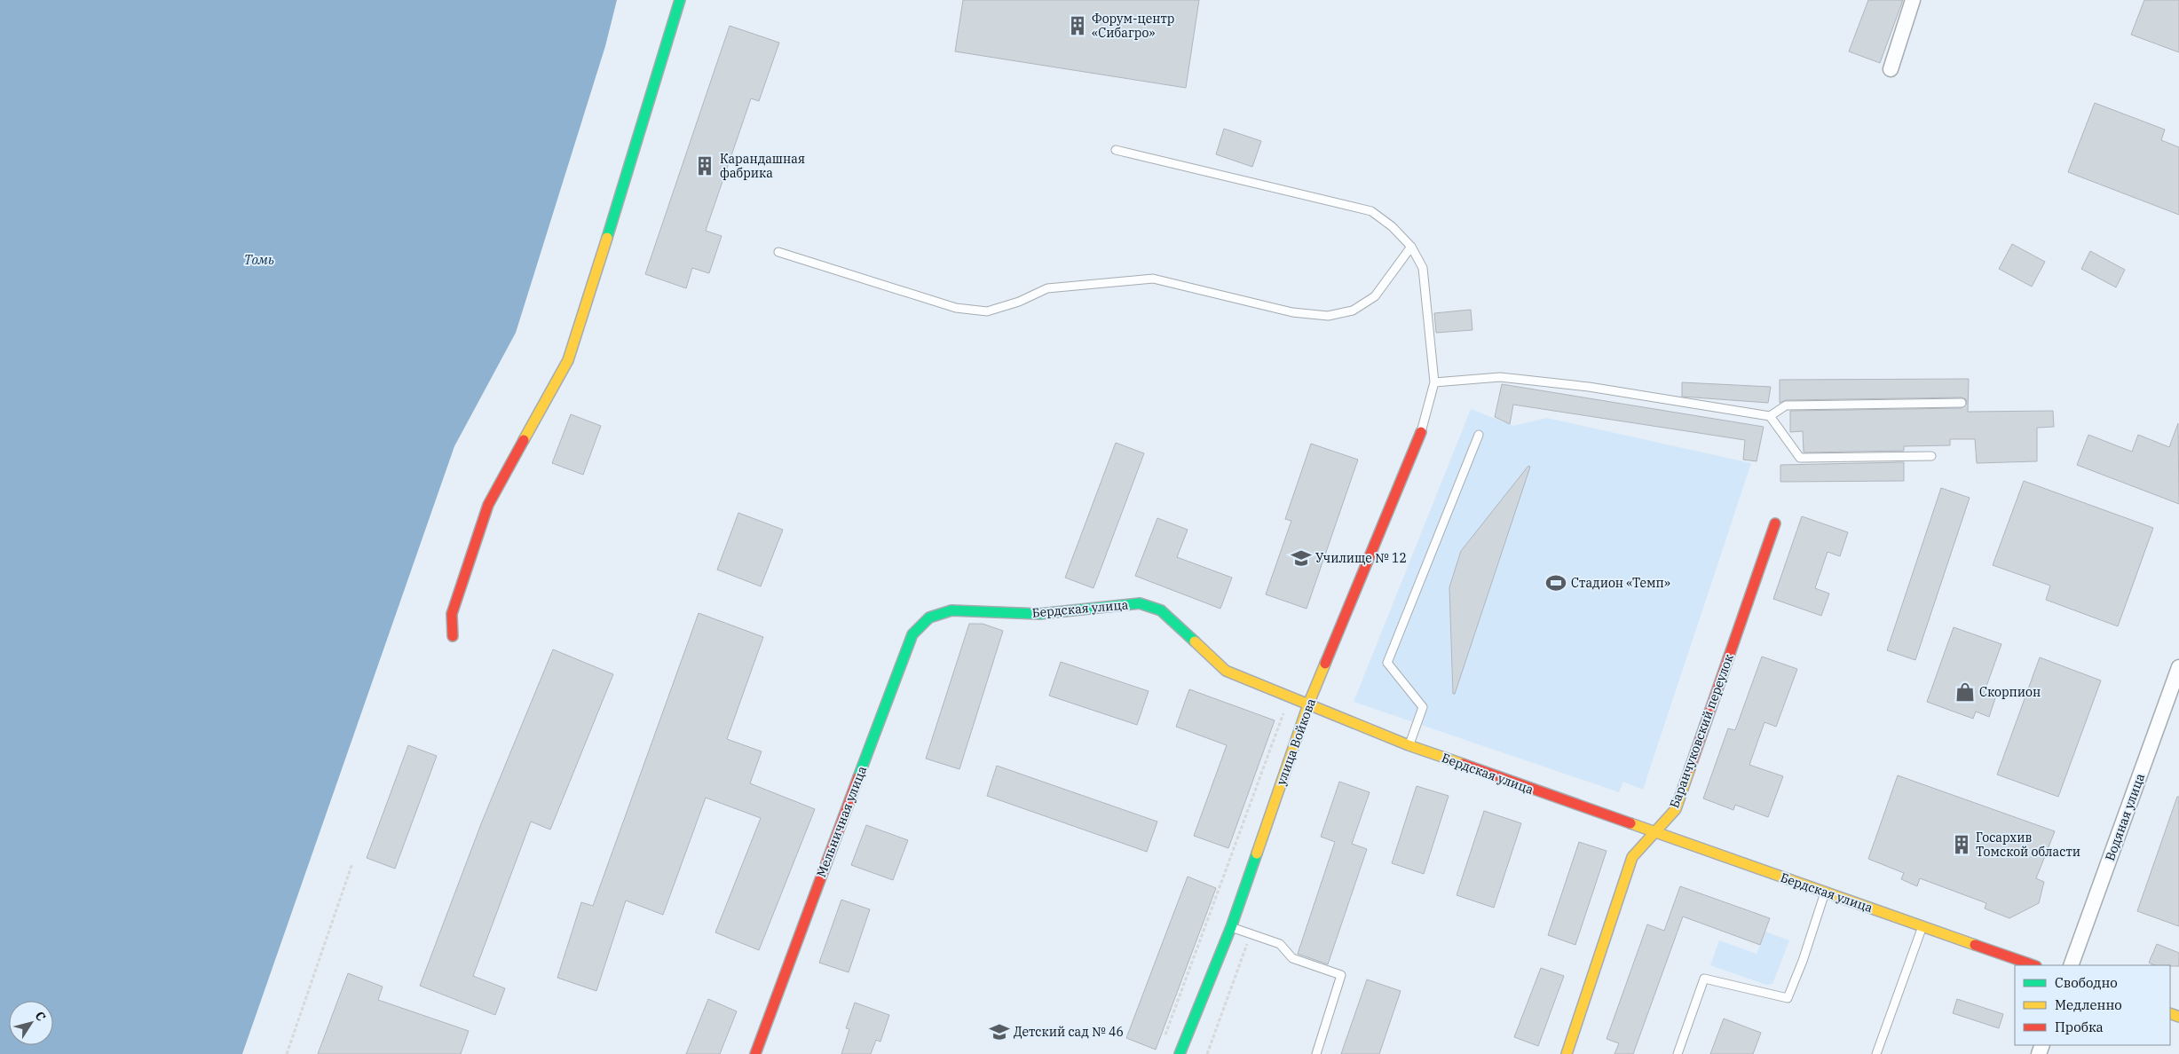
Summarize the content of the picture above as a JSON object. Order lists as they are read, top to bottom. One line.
{"streets":{"street":["Бердская улица","Баранчуковский переулок","улица Войкова","Водяная улица","Мельничная улица"]},"crossings":[["Бердская улица","Баранчуковский переулок"],["Бердская улица","улица Войкова"],["Бердская улица","Мельничная улица"]],"water":["Томь"],"places":{"building":["Форум-центр «Сибагро»","Карандашная фабрика","Госархив Томской области"],"school or university":["Училище № 12","Детский сад № 46"],"sports":["Стадион «Темп»"],"shop":["Скорпион"]},"legend":["Свободно","Медленно","Пробка"],"north":"top right"}
